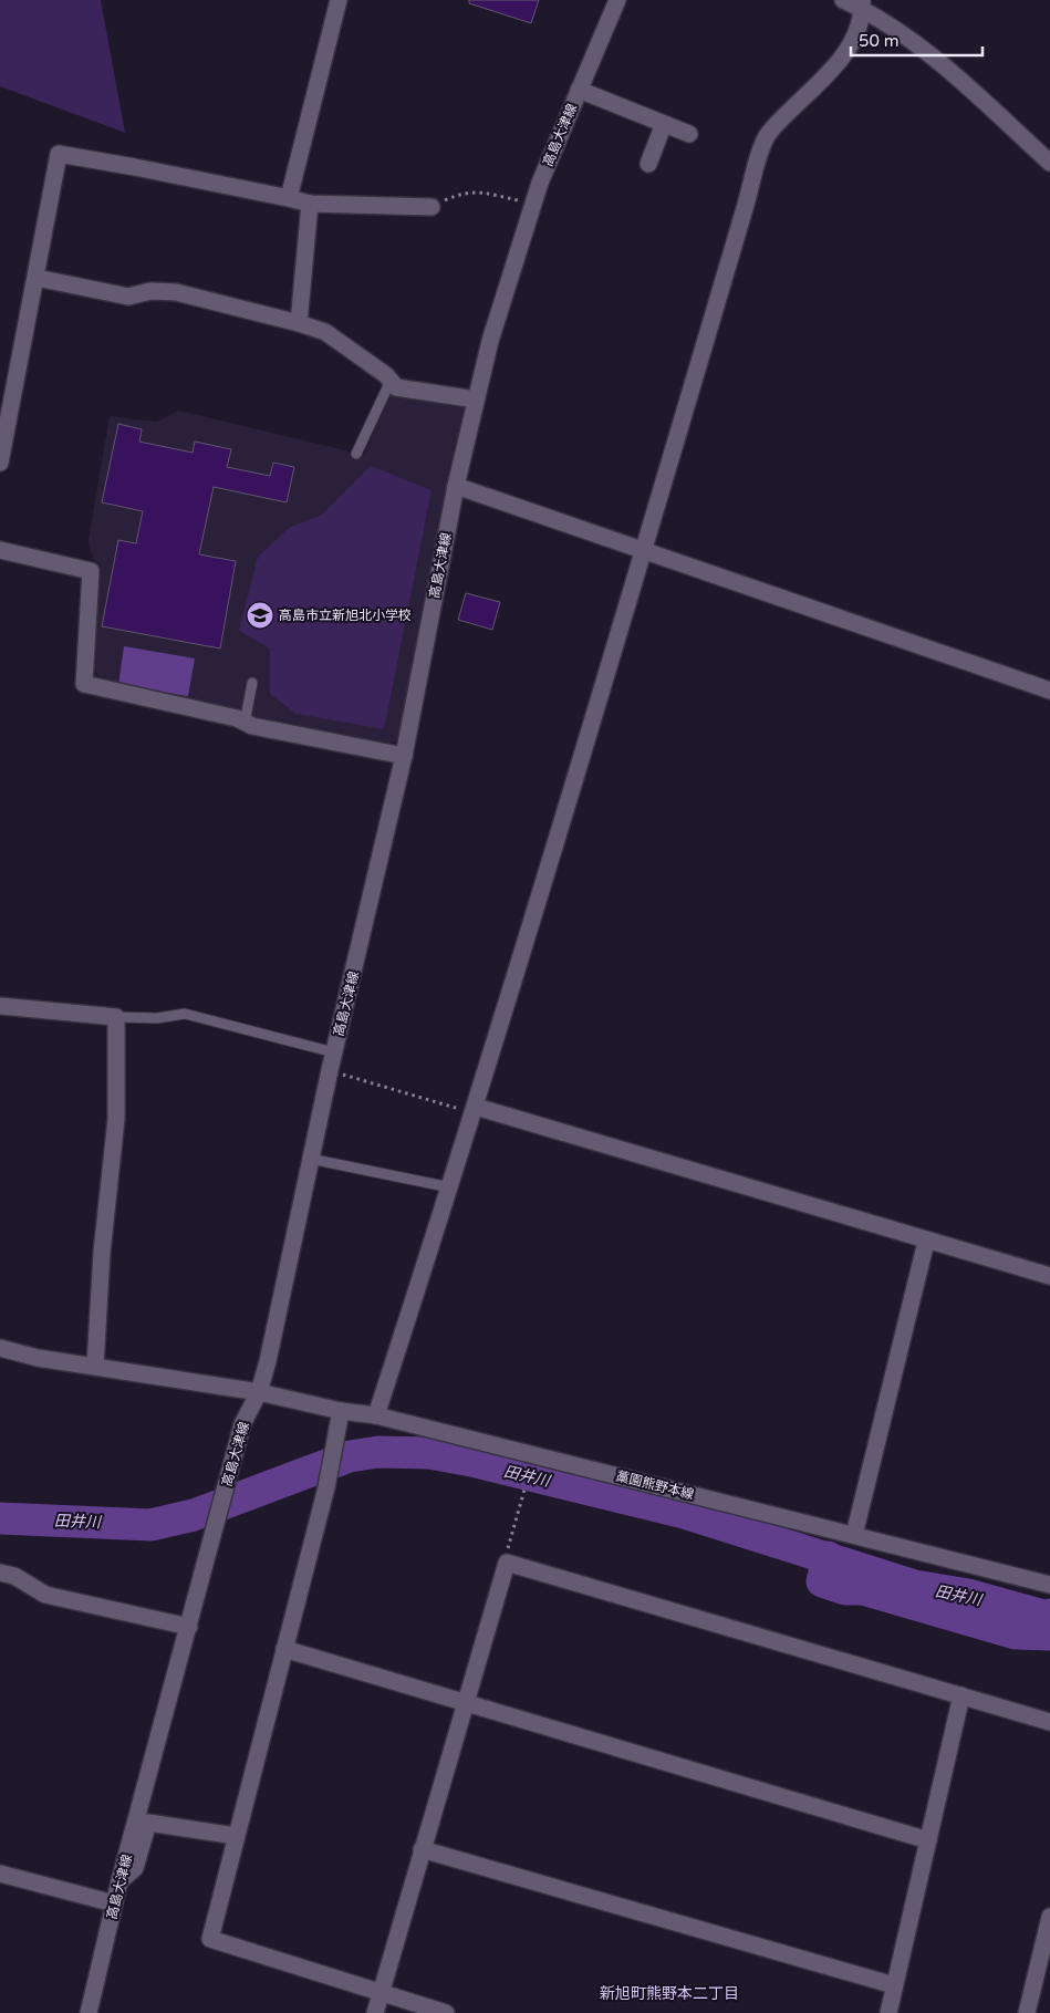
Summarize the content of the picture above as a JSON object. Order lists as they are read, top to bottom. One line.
{"streets":{"street":["高島大津線","藁園熊野本線"]},"crossings":[["高島大津線","藁園熊野本線"]],"districts":["新旭町熊野本二丁目"],"water":["田井川"],"places":{"school or university":["高島市立新旭北小学校"]},"scale_bar":"50 m"}
